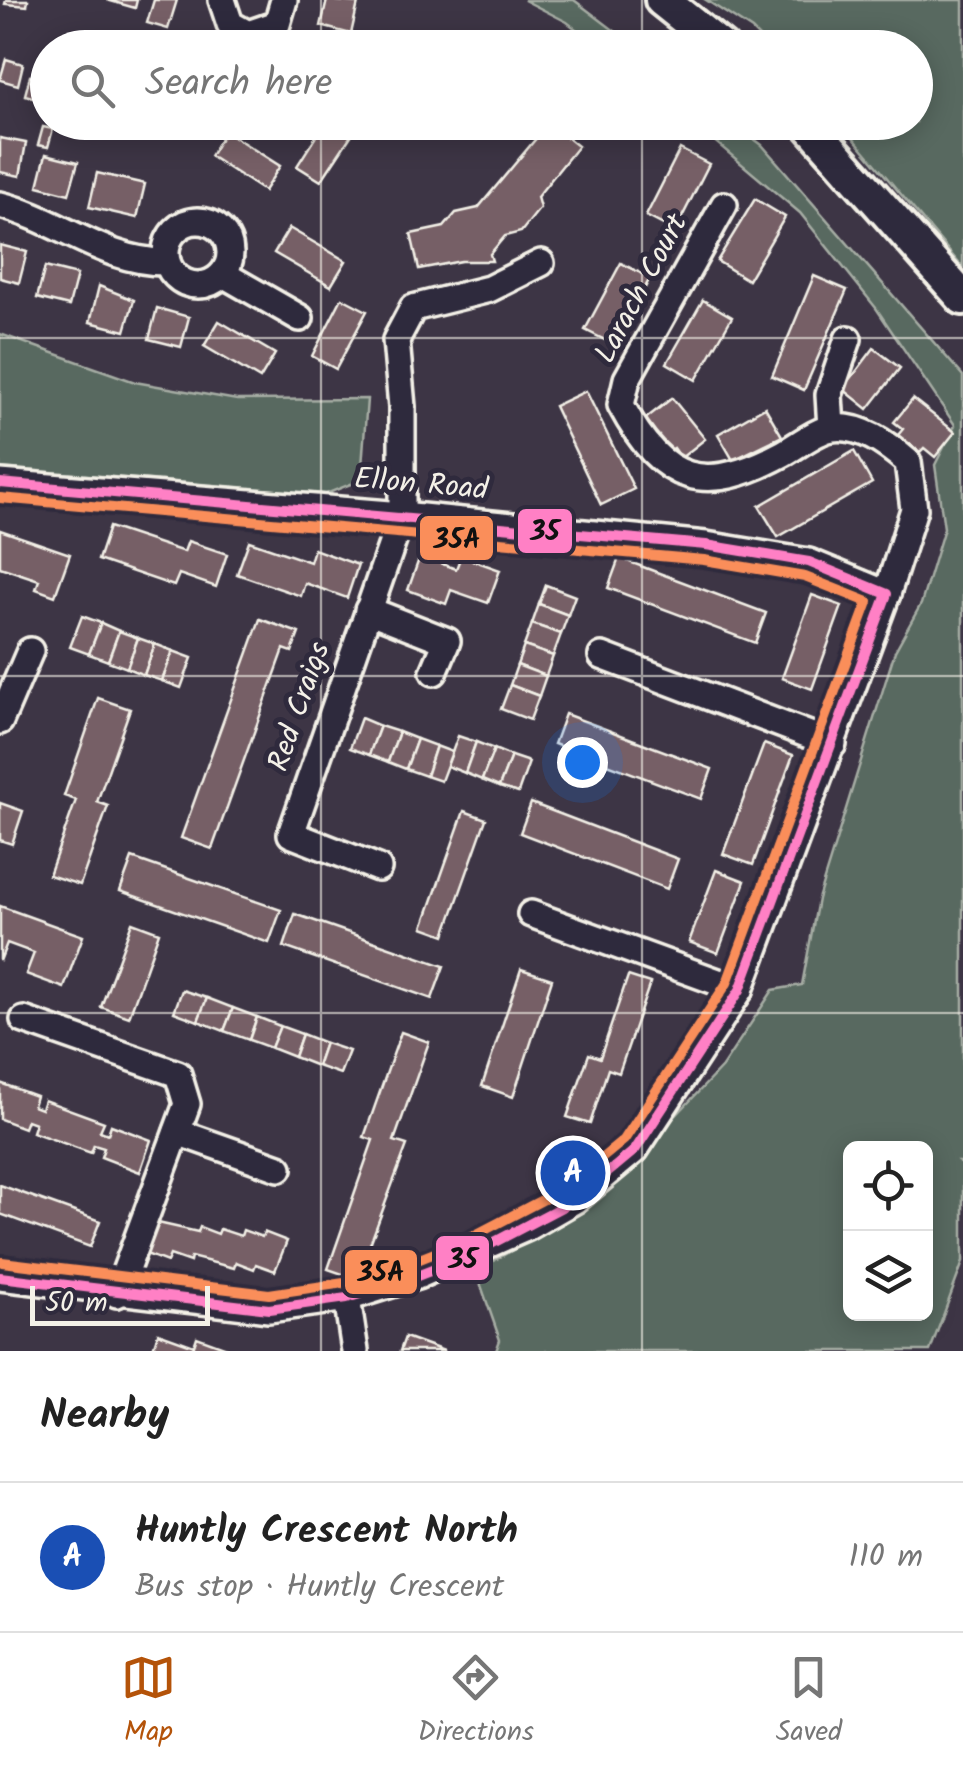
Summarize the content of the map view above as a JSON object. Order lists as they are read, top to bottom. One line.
{"streets":{"street":["Larach Court","Ellon Road","Red Craigs"]},"crossings":[["Ellon Road","Red Craigs"]],"lines":["transit line 35","transit line 35A"],"scale_bar":"50 m","page":{"search":"Search here","pins":"A","scale":"50 m","heading":"Nearby","list":[{"mark":"A","name":"Huntly Crescent North","note":"Bus stop · Huntly Crescent","value":"110 m"}],"nav":["Map","Directions","Saved"]}}
